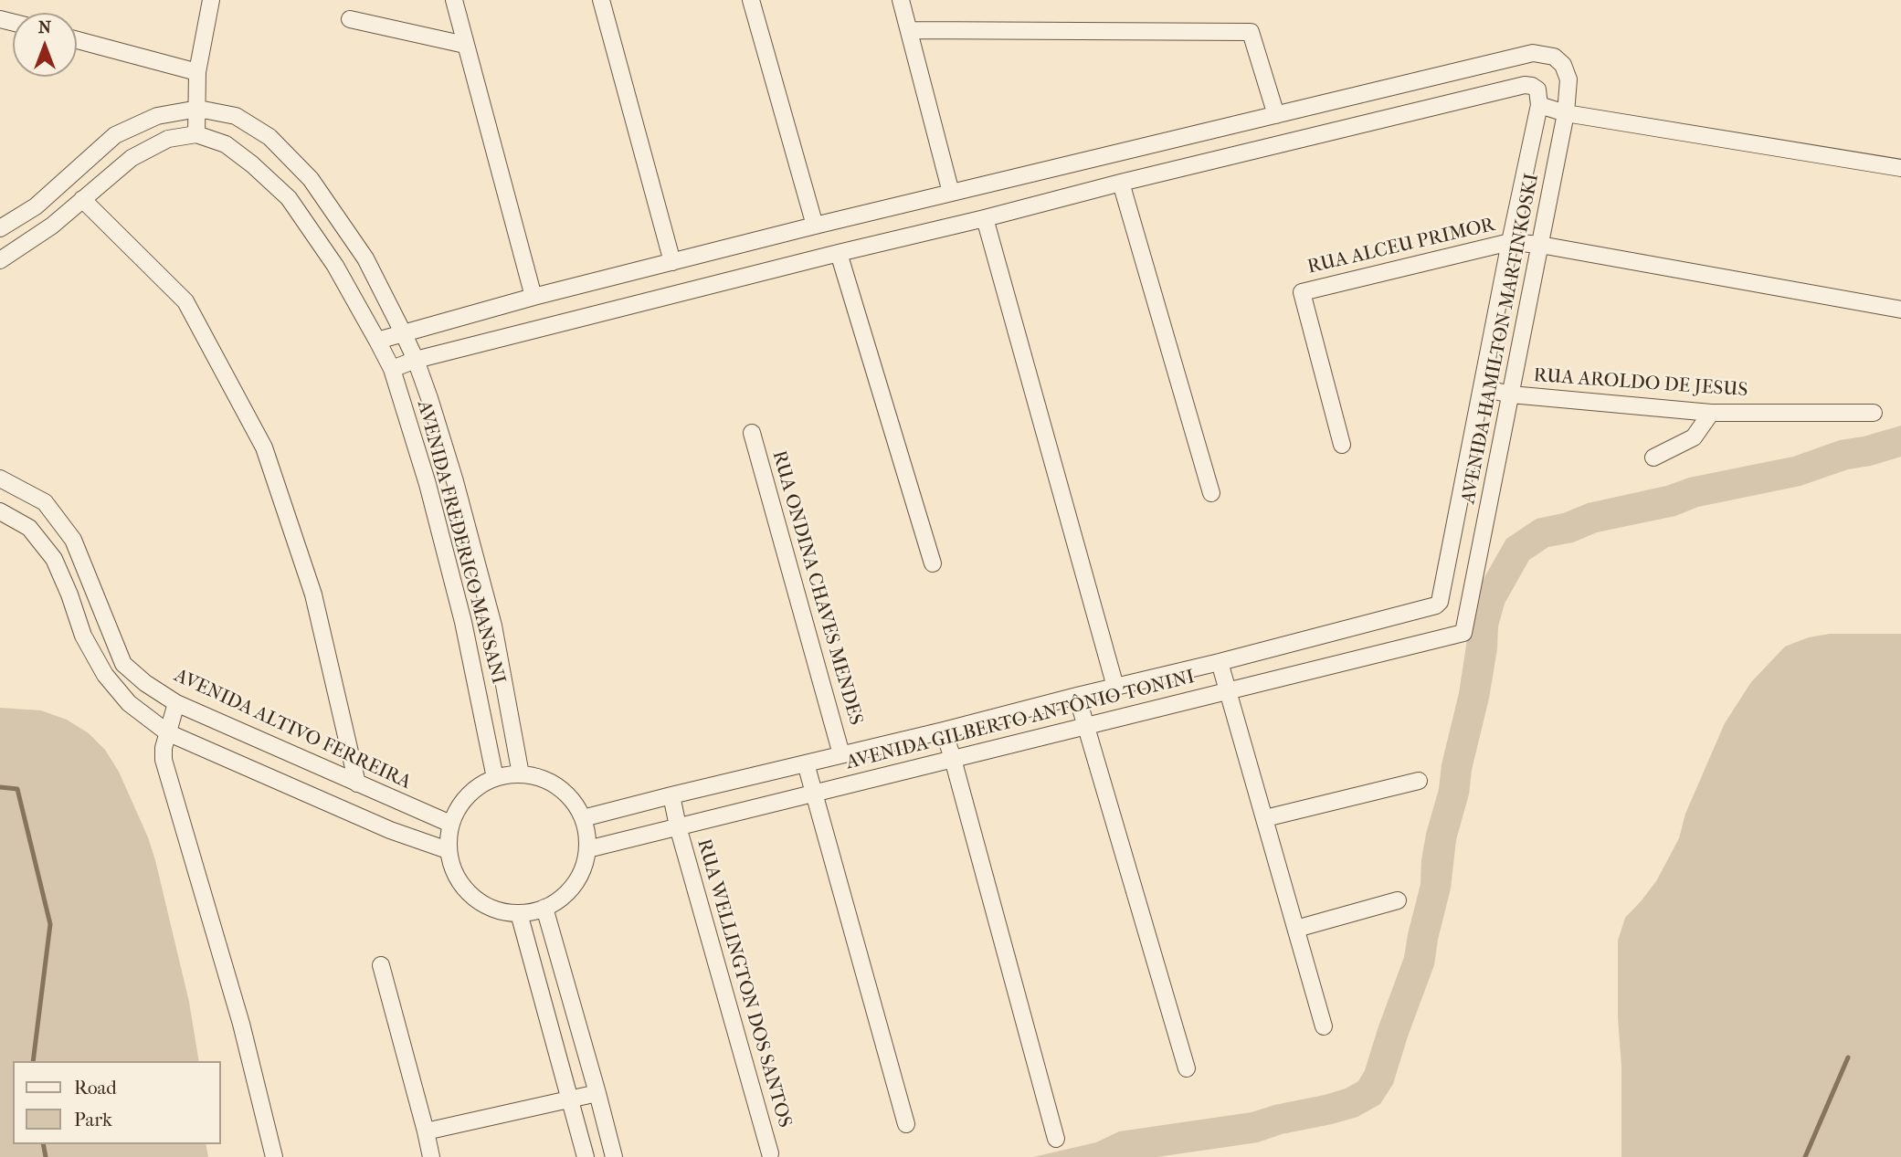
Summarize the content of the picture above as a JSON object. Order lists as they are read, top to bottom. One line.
{"streets":{"street":["RUA ALCEU PRIMOR","AVENIDA HAMILTON MARTINKOSKI","RUA AROLDO DE JESUS","AVENIDA FREDERICO MANSANI","RUA ONDINA CHAVES MENDES","AVENIDA GILBERTO ANTÔNIO TONINI","AVENIDA ALTIVO FERREIRA","RUA WELLINGTON DOS SANTOS"]},"crossings":[["RUA ALCEU PRIMOR","AVENIDA HAMILTON MARTINKOSKI"],["AVENIDA HAMILTON MARTINKOSKI","RUA AROLDO DE JESUS"],["AVENIDA HAMILTON MARTINKOSKI","AVENIDA GILBERTO ANTÔNIO TONINI"],["AVENIDA FREDERICO MANSANI","AVENIDA GILBERTO ANTÔNIO TONINI"],["AVENIDA FREDERICO MANSANI","AVENIDA ALTIVO FERREIRA"],["RUA ONDINA CHAVES MENDES","AVENIDA GILBERTO ANTÔNIO TONINI"],["AVENIDA GILBERTO ANTÔNIO TONINI","AVENIDA ALTIVO FERREIRA"],["AVENIDA GILBERTO ANTÔNIO TONINI","RUA WELLINGTON DOS SANTOS"]],"legend":["Road","Park"],"north":"top"}
